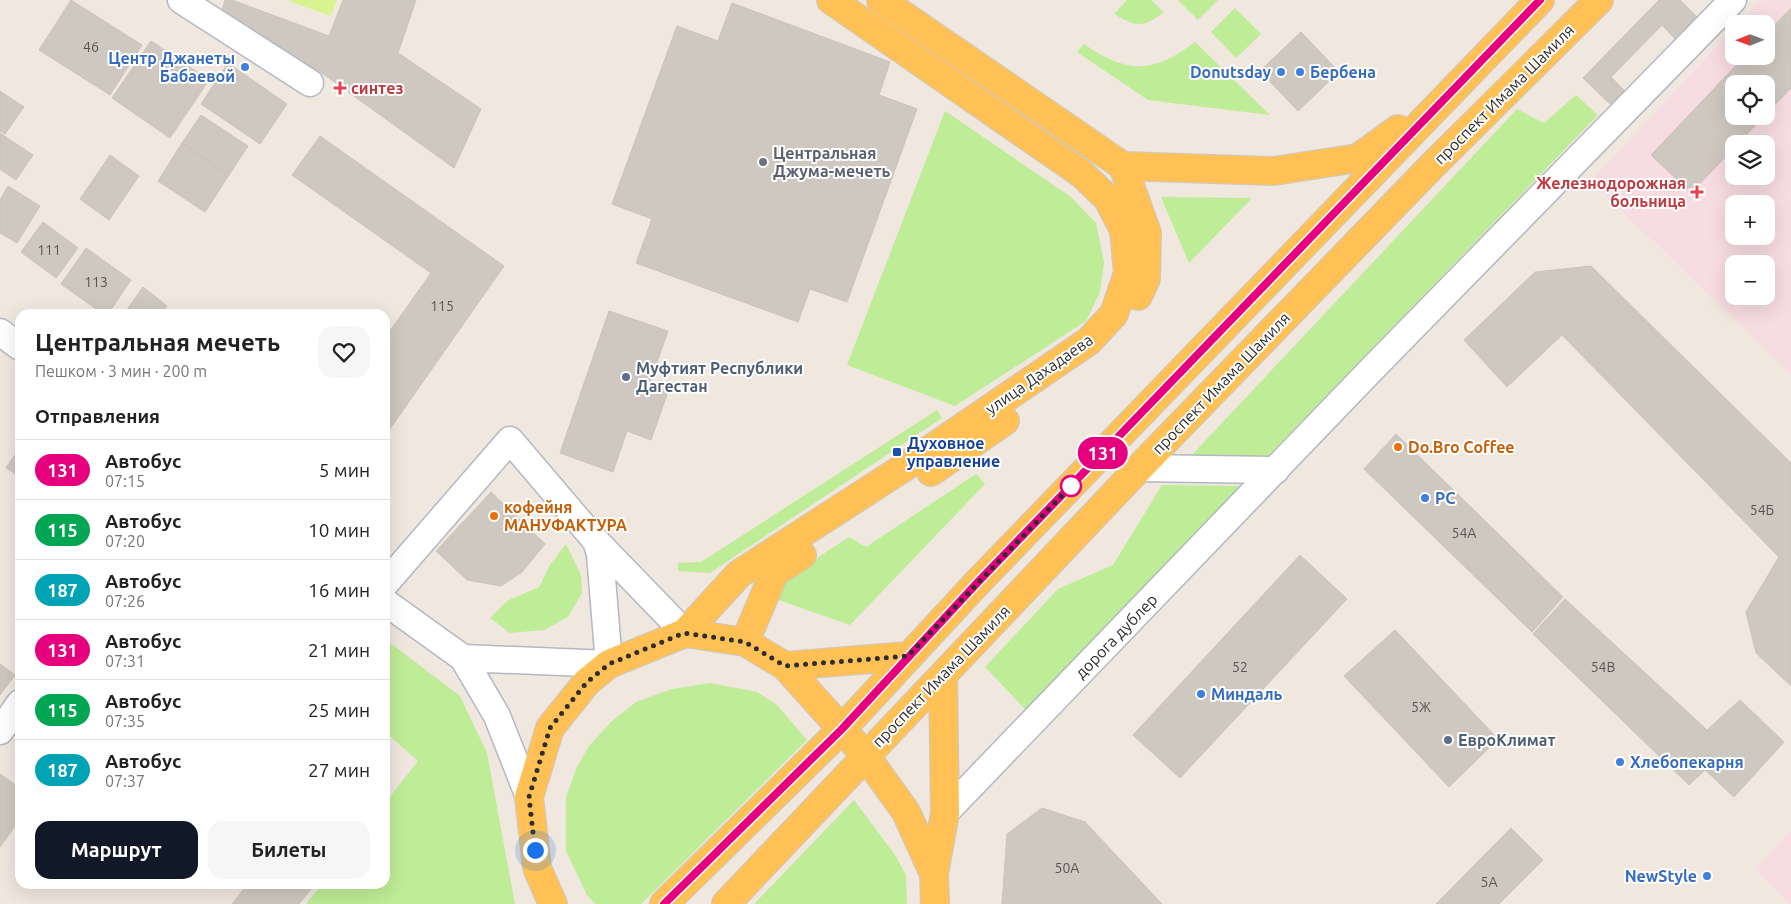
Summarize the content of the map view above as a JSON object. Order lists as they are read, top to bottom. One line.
{"streets":{"main road":["проспект Имама Шамиля","улица Дахадаева"],"street":["дорога дублер"]},"places":{"other":["Центр Джанеты Бабаевой","Donutsday","Бербена","Центральная Джума-мечеть","Муфтият Республики Дагестан","Do.Bro Coffee","РС","кофейня МАНУФАКТУРА","Миндаль","ЕвроКлимат","Хлебопекарня","NewStyle"],"health":["синтез","Железнодорожная больница"],"transit":["Духовное управление"]},"lines":["bus line 131"],"house_numbers":["46","111","113","115","54Б","54А","52","54В","5Ж","50А","5А"],"north":"left","page":{"on_map":"131","map_buttons":["+","−"],"heading":[["Центральная мечеть","Пешком · 3 мин · 200 m"],"Отправления"],"list":[{"mark":"131","name":"Автобус","note":"07:15","value":"5 мин"},{"mark":"115","name":"Автобус","note":"07:20","value":"10 мин"},{"mark":"187","name":"Автобус","note":"07:26","value":"16 мин"},{"mark":"131","name":"Автобус","note":"07:31","value":"21 мин"},{"mark":"115","name":"Автобус","note":"07:35","value":"25 мин"},{"mark":"187","name":"Автобус","note":"07:37","value":"27 мин"}],"buttons":["Маршрут","Билеты"]}}
